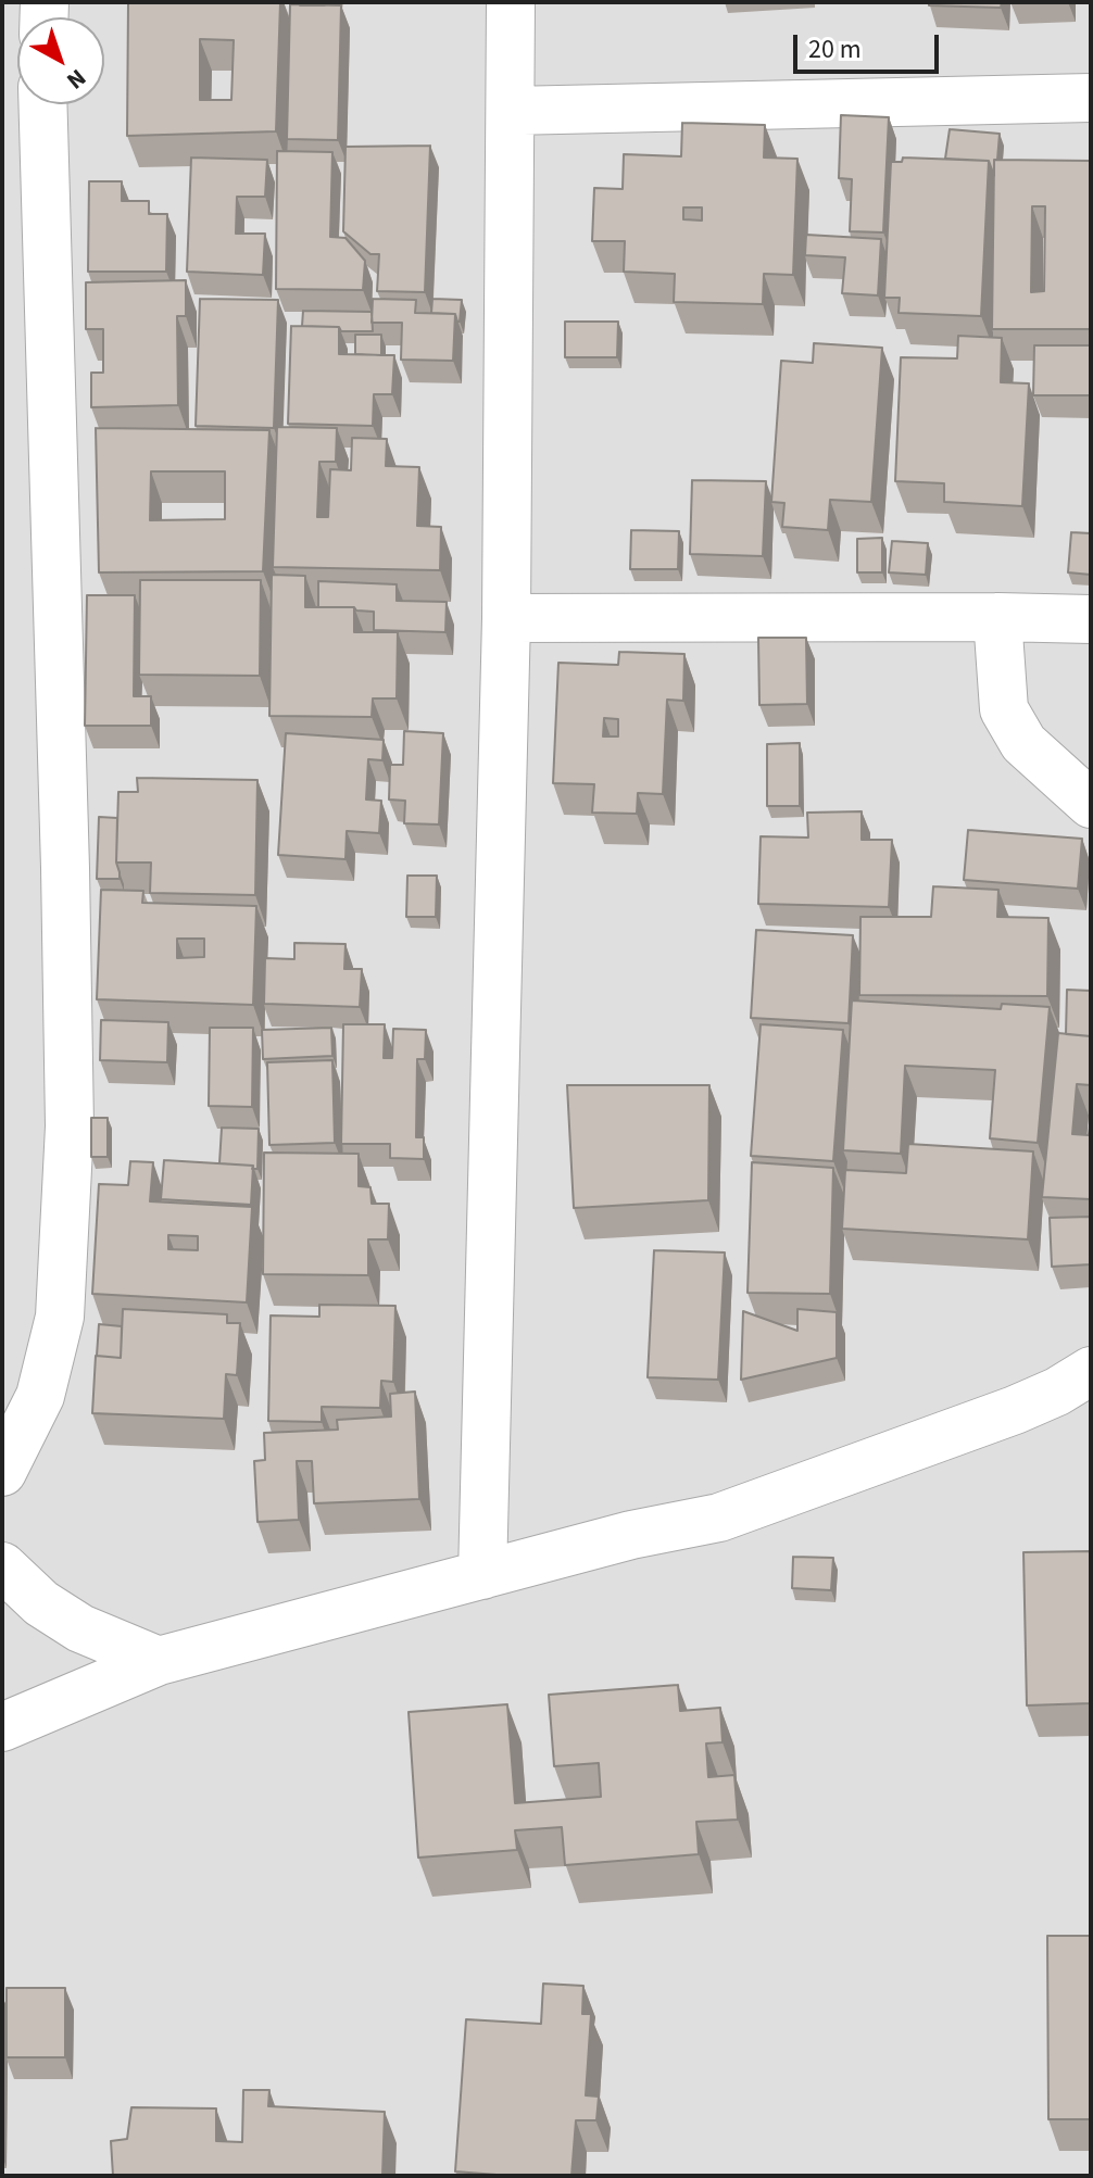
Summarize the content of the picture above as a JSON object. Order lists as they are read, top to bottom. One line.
{"scale_bar":"20 m","north":"bottom right"}
